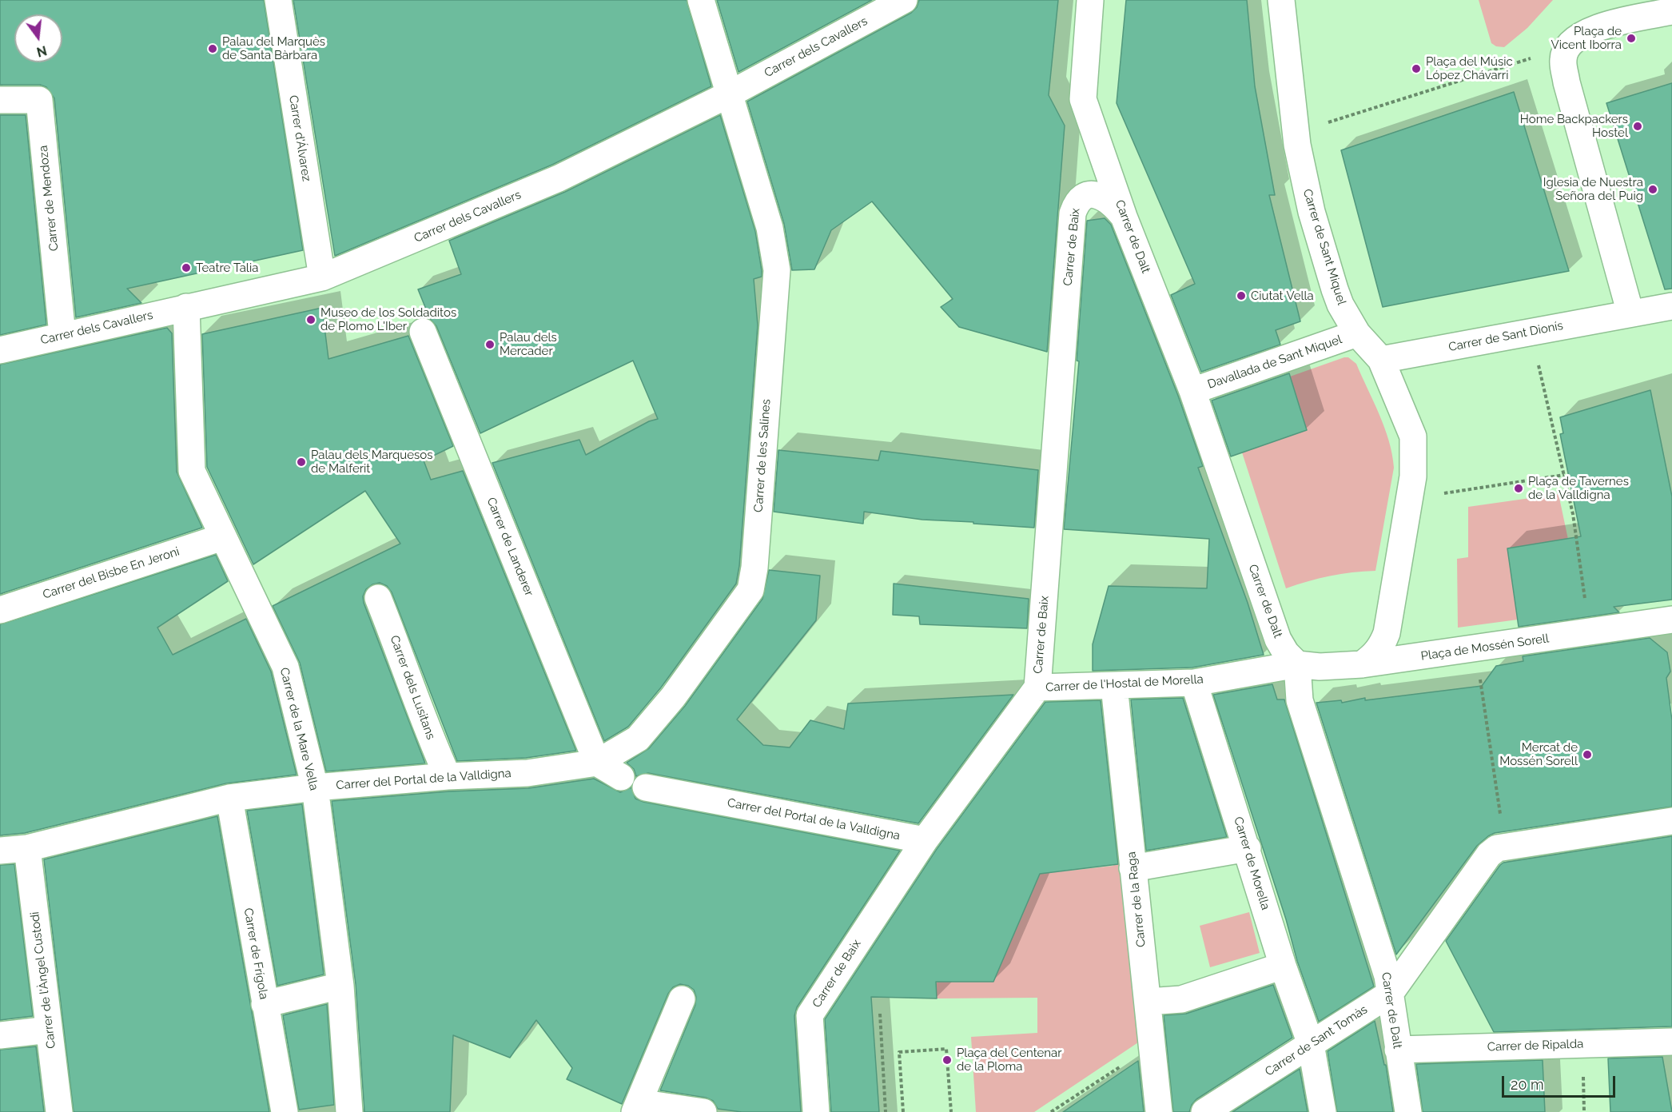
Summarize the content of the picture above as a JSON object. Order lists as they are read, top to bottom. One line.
{"streets":{"street":["Carrer dels Cavallers","Carrer d'Álvarez","Carrer de Mendoza","Carrer de Dalt","Carrer de Baix","Carrer de Sant Miquel","Carrer de Sant Dionís","Davallada de Sant Miquel","Carrer de les Salines","Carrer de Landerer","Carrer del Bisbe En Jeroni","Plaça de Mossén Sorell","Carrer de l'Hostal de Morella","Carrer dels Lusitans","Carrer de la Mare Vella","Carrer del Portal de la Valldigna","Carrer de Morella","Carrer de la Raga","Carrer de Frígola","Carrer de l'Àngel Custodi","Carrer de Sant Tomàs","Carrer de Ripalda"]},"crossings":[["Carrer dels Cavallers","Carrer d'Álvarez"],["Carrer dels Cavallers","Carrer de Mendoza"],["Carrer dels Cavallers","Carrer de les Salines"],["Carrer dels Cavallers","Carrer de la Mare Vella"],["Carrer de Dalt","Carrer de Baix"],["Carrer de Dalt","Davallada de Sant Miquel"],["Carrer de Dalt","Plaça de Mossén Sorell"],["Carrer de Dalt","Carrer de l'Hostal de Morella"],["Carrer de Dalt","Carrer de Sant Tomàs"],["Carrer de Dalt","Carrer de Ripalda"],["Carrer de Baix","Carrer de l'Hostal de Morella"],["Carrer de Baix","Carrer del Portal de la Valldigna"],["Carrer de Sant Miquel","Carrer de Sant Dionís"],["Carrer de Sant Miquel","Davallada de Sant Miquel"],["Carrer de Sant Miquel","Plaça de Mossén Sorell"],["Carrer de les Salines","Carrer de Landerer"],["Carrer de les Salines","Carrer del Portal de la Valldigna"],["Carrer de Landerer","Carrer del Portal de la Valldigna"],["Carrer del Bisbe En Jeroni","Carrer de la Mare Vella"],["Plaça de Mossén Sorell","Carrer de l'Hostal de Morella"],["Carrer de l'Hostal de Morella","Carrer de Morella"],["Carrer de l'Hostal de Morella","Carrer de la Raga"],["Carrer dels Lusitans","Carrer del Portal de la Valldigna"],["Carrer de la Mare Vella","Carrer del Portal de la Valldigna"],["Carrer del Portal de la Valldigna","Carrer de Frígola"],["Carrer del Portal de la Valldigna","Carrer de l'Àngel Custodi"],["Carrer de Morella","Carrer de Sant Tomàs"]],"places":["Plaça de Vicent Iborra","Palau del Marquès de Santa Bàrbara","Plaça del Músic López Chávarri","Home Backpackers Hostel","Iglesia de Nuestra Señora del Puig","Teatre Talia","Ciutat Vella","Museo de los Soldaditos de Plomo L'Iber","Palau dels Mercader","Palau dels Marquesos de Malferit","Plaça de Tavernes de la Valldigna","Mercat de Mossén Sorell","Plaça del Centenar de la Ploma"],"scale_bar":"20 m","north":"bottom"}
